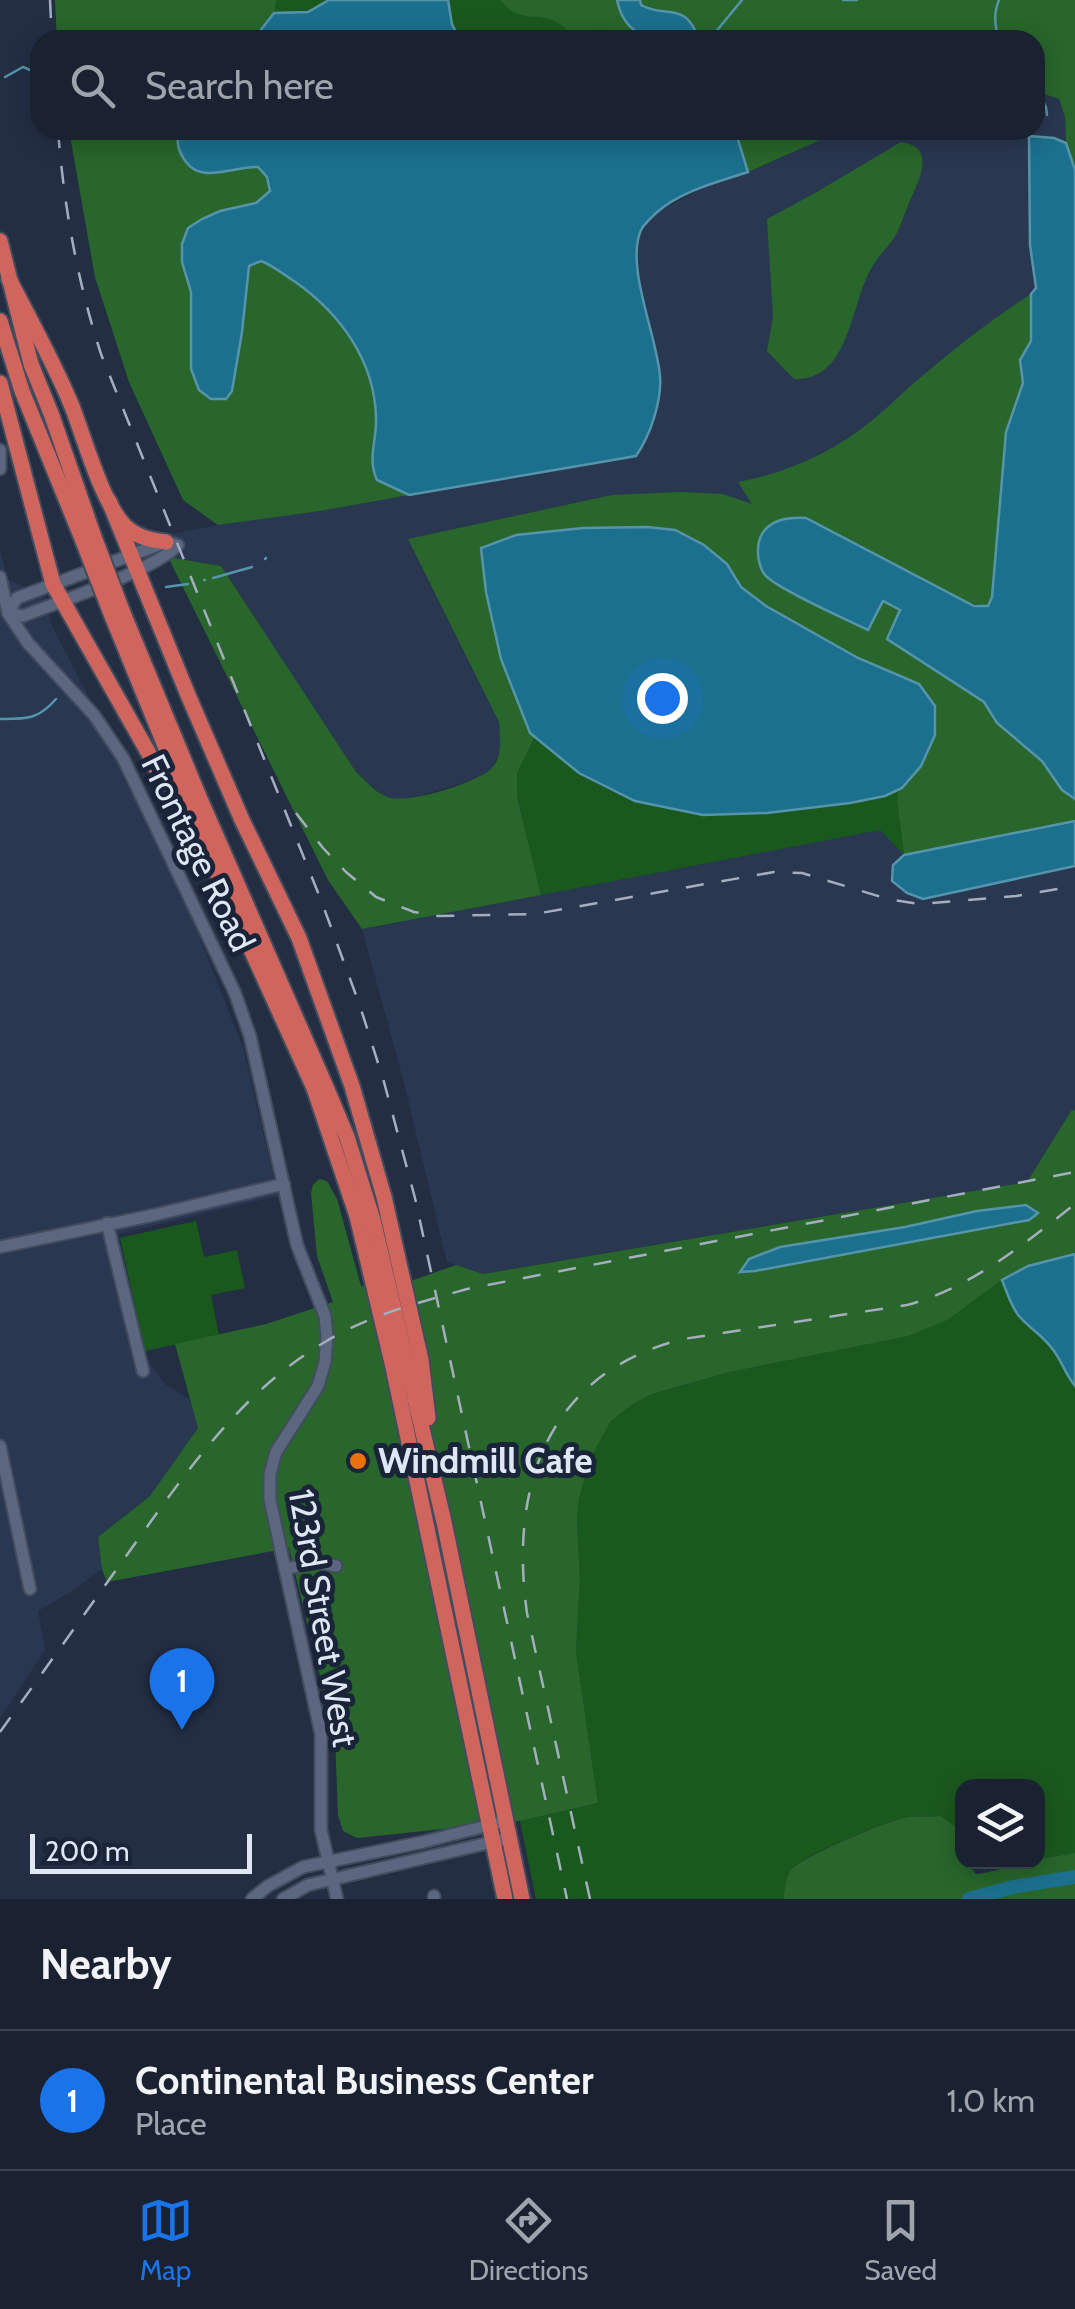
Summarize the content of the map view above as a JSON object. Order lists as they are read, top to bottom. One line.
{"streets":{"street":["Frontage Road","123rd Street West"]},"crossings":[["Frontage Road","123rd Street West"]],"places":["Windmill Cafe"],"scale_bar":"200 m","page":{"search":"Search here","pins":"1","scale":"200 m","heading":"Nearby","list":[{"mark":"1","name":"Continental Business Center","note":"Place","value":"1.0 km"}],"nav":["Map","Directions","Saved"]}}
